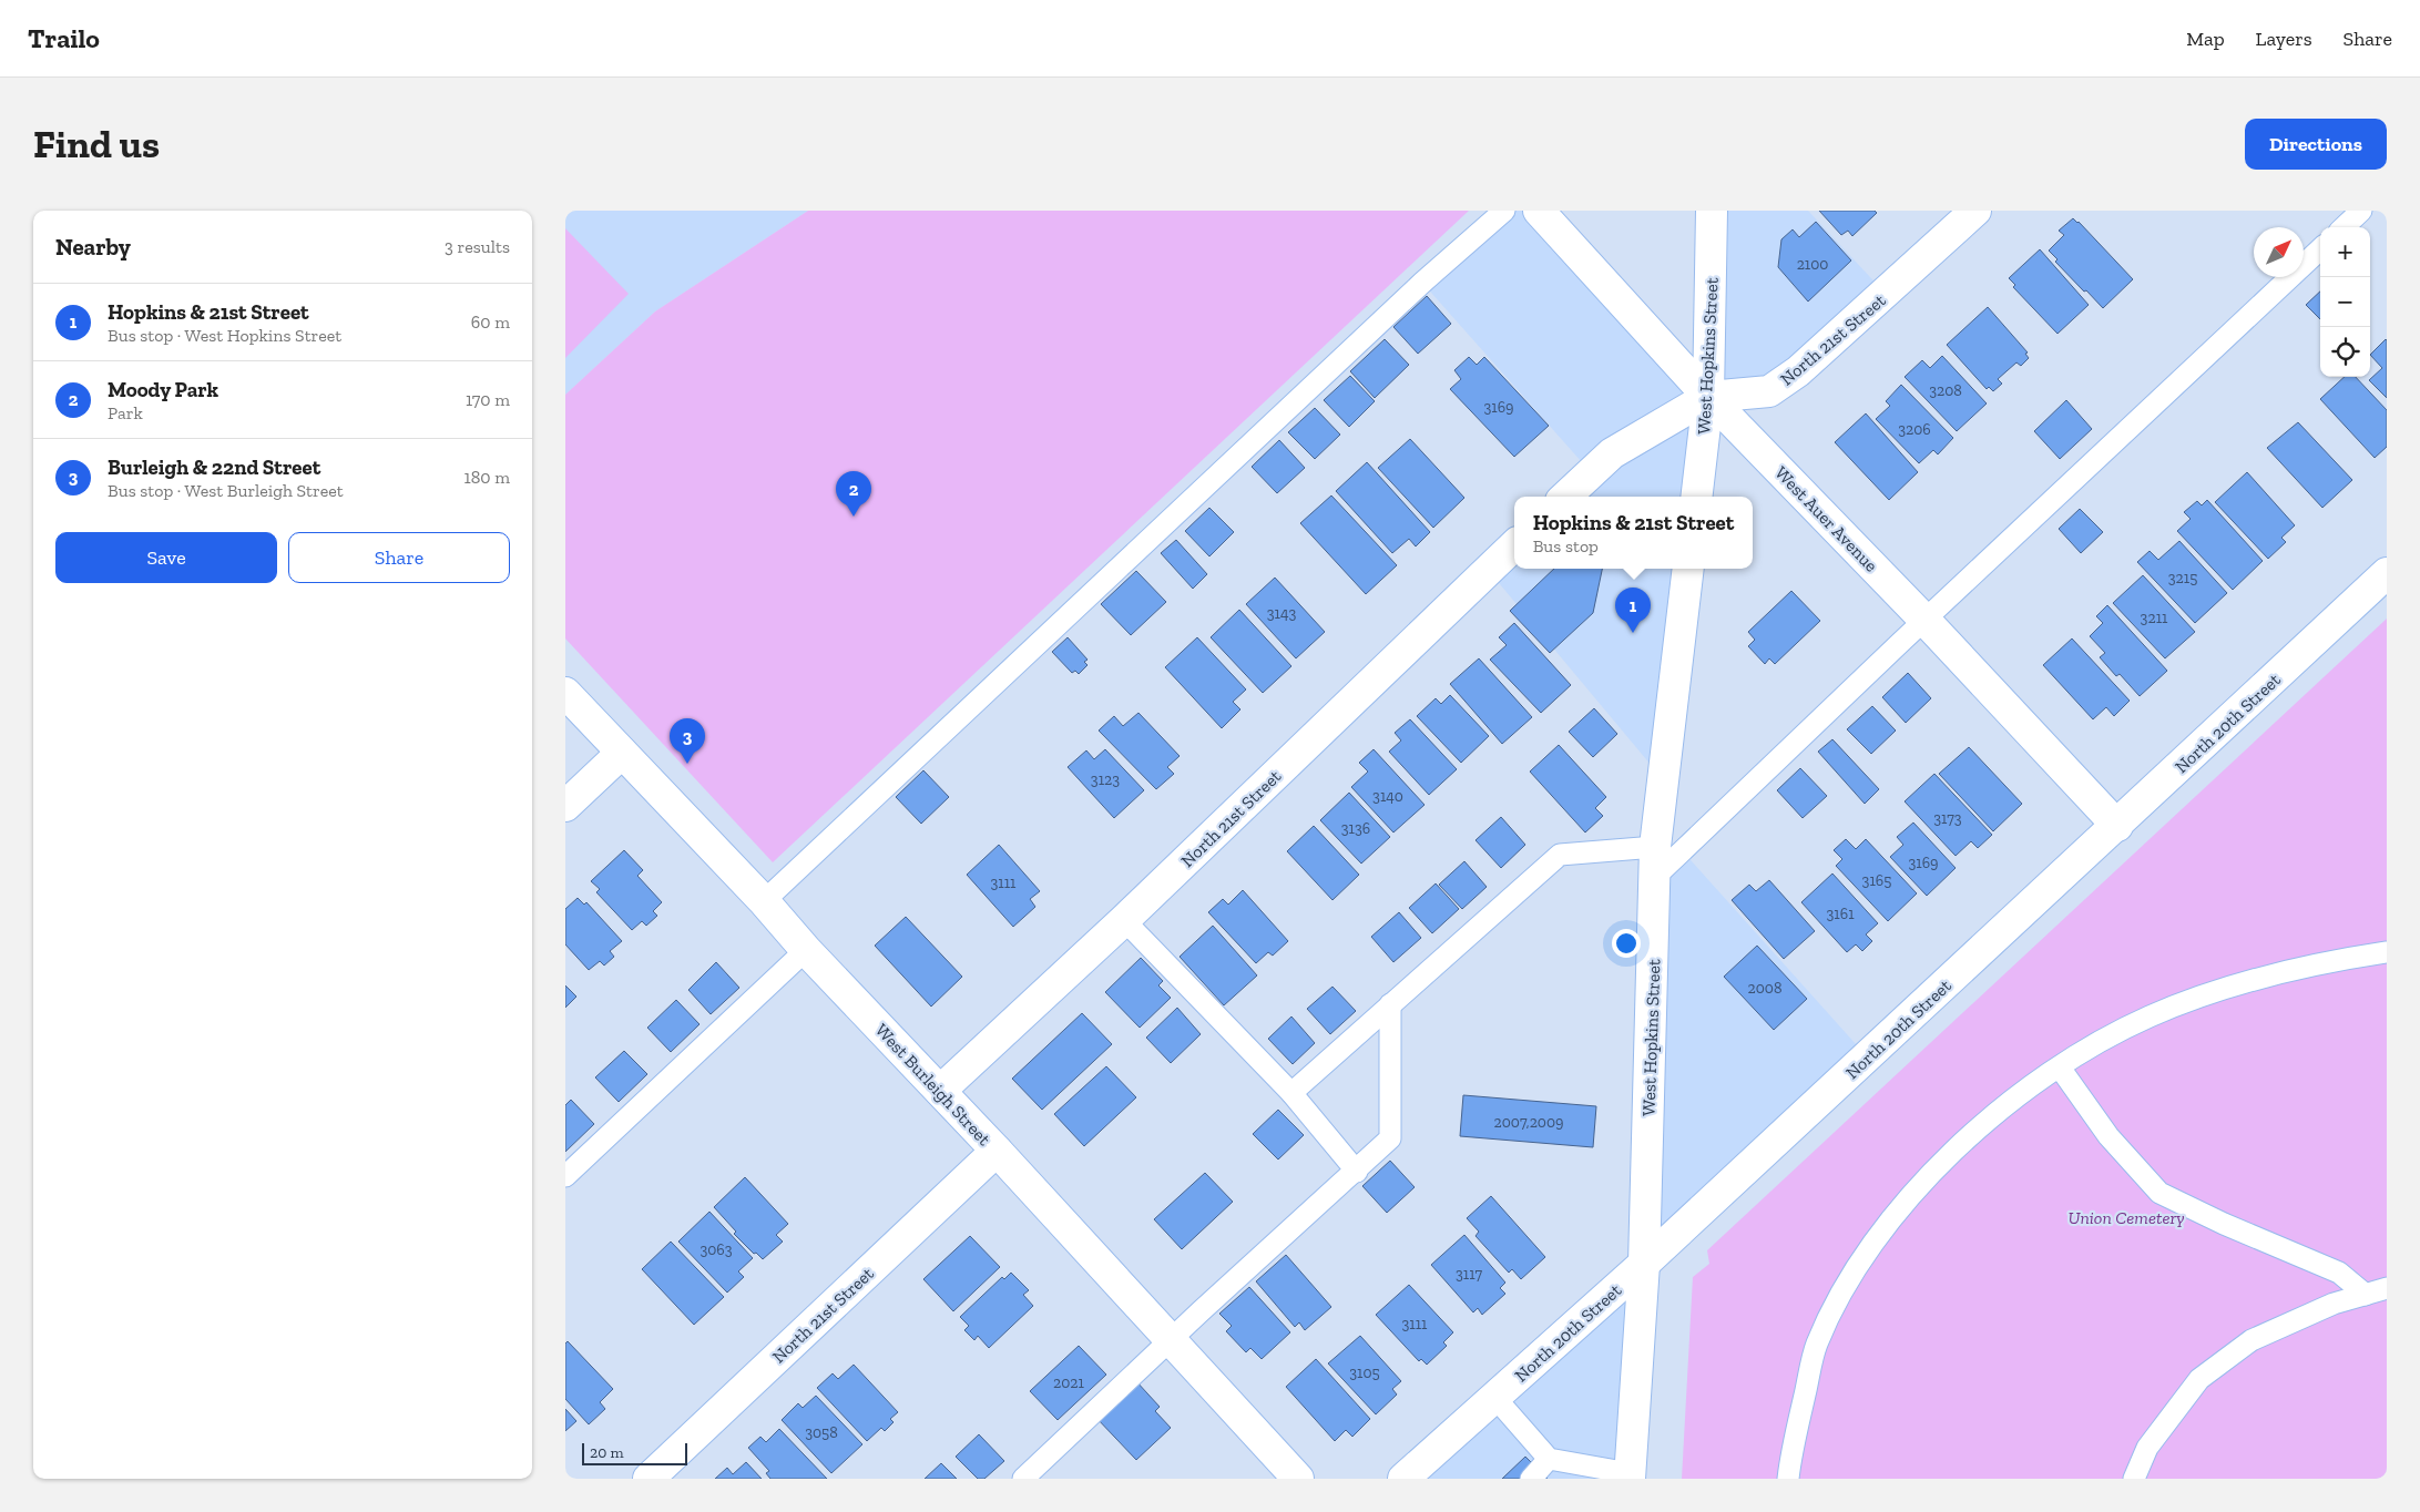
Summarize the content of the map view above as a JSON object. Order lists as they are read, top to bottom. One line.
{"streets":{"main road":["North 21st Street","West Hopkins Street","West Auer Avenue","North 20th Street","West Burleigh Street"]},"crossings":[["North 21st Street","West Hopkins Street"],["North 21st Street","West Auer Avenue"],["North 21st Street","West Burleigh Street"],["West Hopkins Street","West Auer Avenue"],["West Hopkins Street","North 20th Street"],["West Auer Avenue","North 20th Street"]],"parks":["Union Cemetery"],"house_numbers":["2100","3208","3169","3206","3215","3143","3211","3123","3140","3173","3136","3169","3165","3111","3161","2008","2007,2009","3063","3117","3111","3105","2021","3058"],"scale_bar":"20 m","north":"top right","page":{"header":"Trailo","nav":["Map","Layers","Share"],"buttons":["Directions",["Save","Share"]],"title":"Find us","heading":["Nearby","3 results"],"map_buttons":["+","−"],"list":[{"mark":"1","name":"Hopkins & 21st Street","note":"Bus stop · West Hopkins Street","value":"60 m"},{"mark":"2","name":"Moody Park","note":"Park","value":"170 m"},{"mark":"3","name":"Burleigh & 22nd Street","note":"Bus stop · West Burleigh Street","value":"180 m"}],"pins":["2","1","3"],"popup":["Hopkins & 21st Street","Bus stop"],"scale":"20 m"}}
